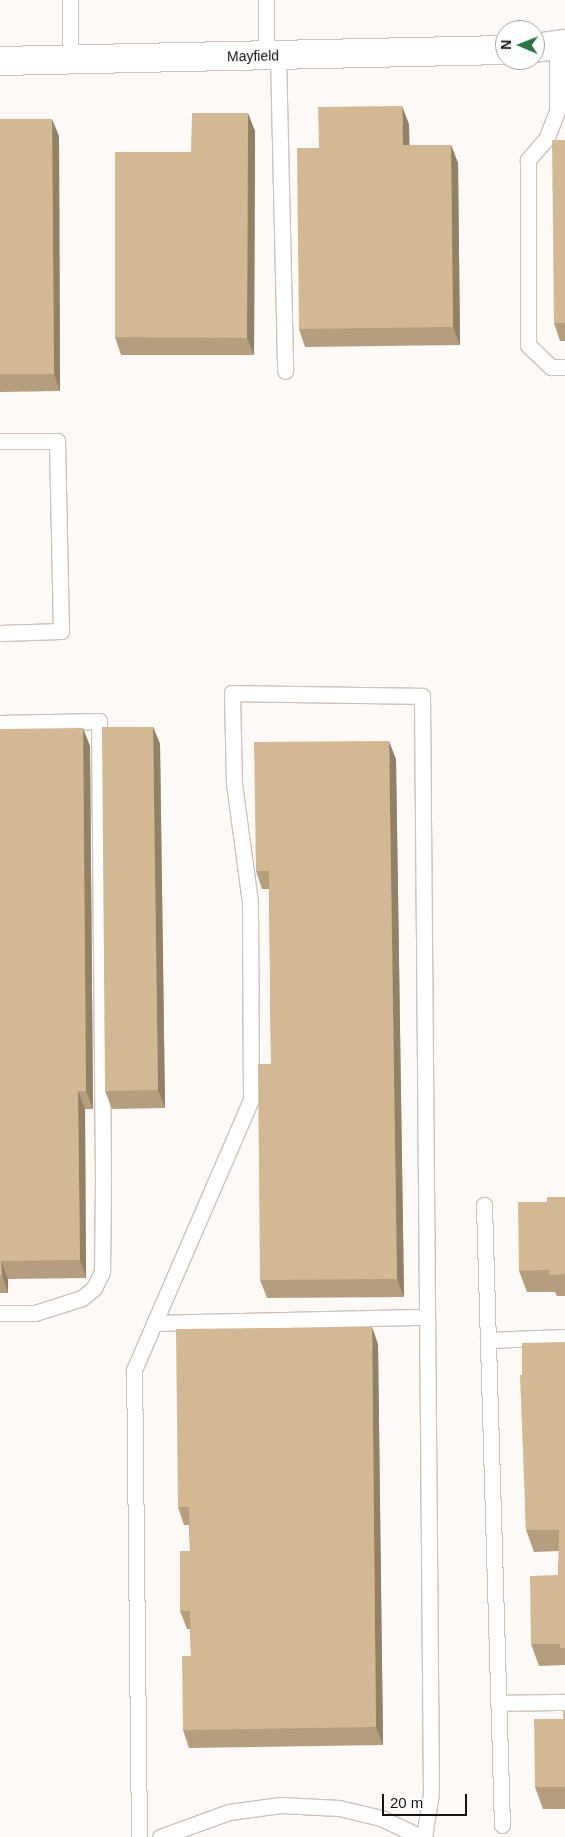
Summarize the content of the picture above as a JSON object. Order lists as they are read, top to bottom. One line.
{"streets":{"street":["Mayfield"]},"scale_bar":"20 m","north":"left"}
